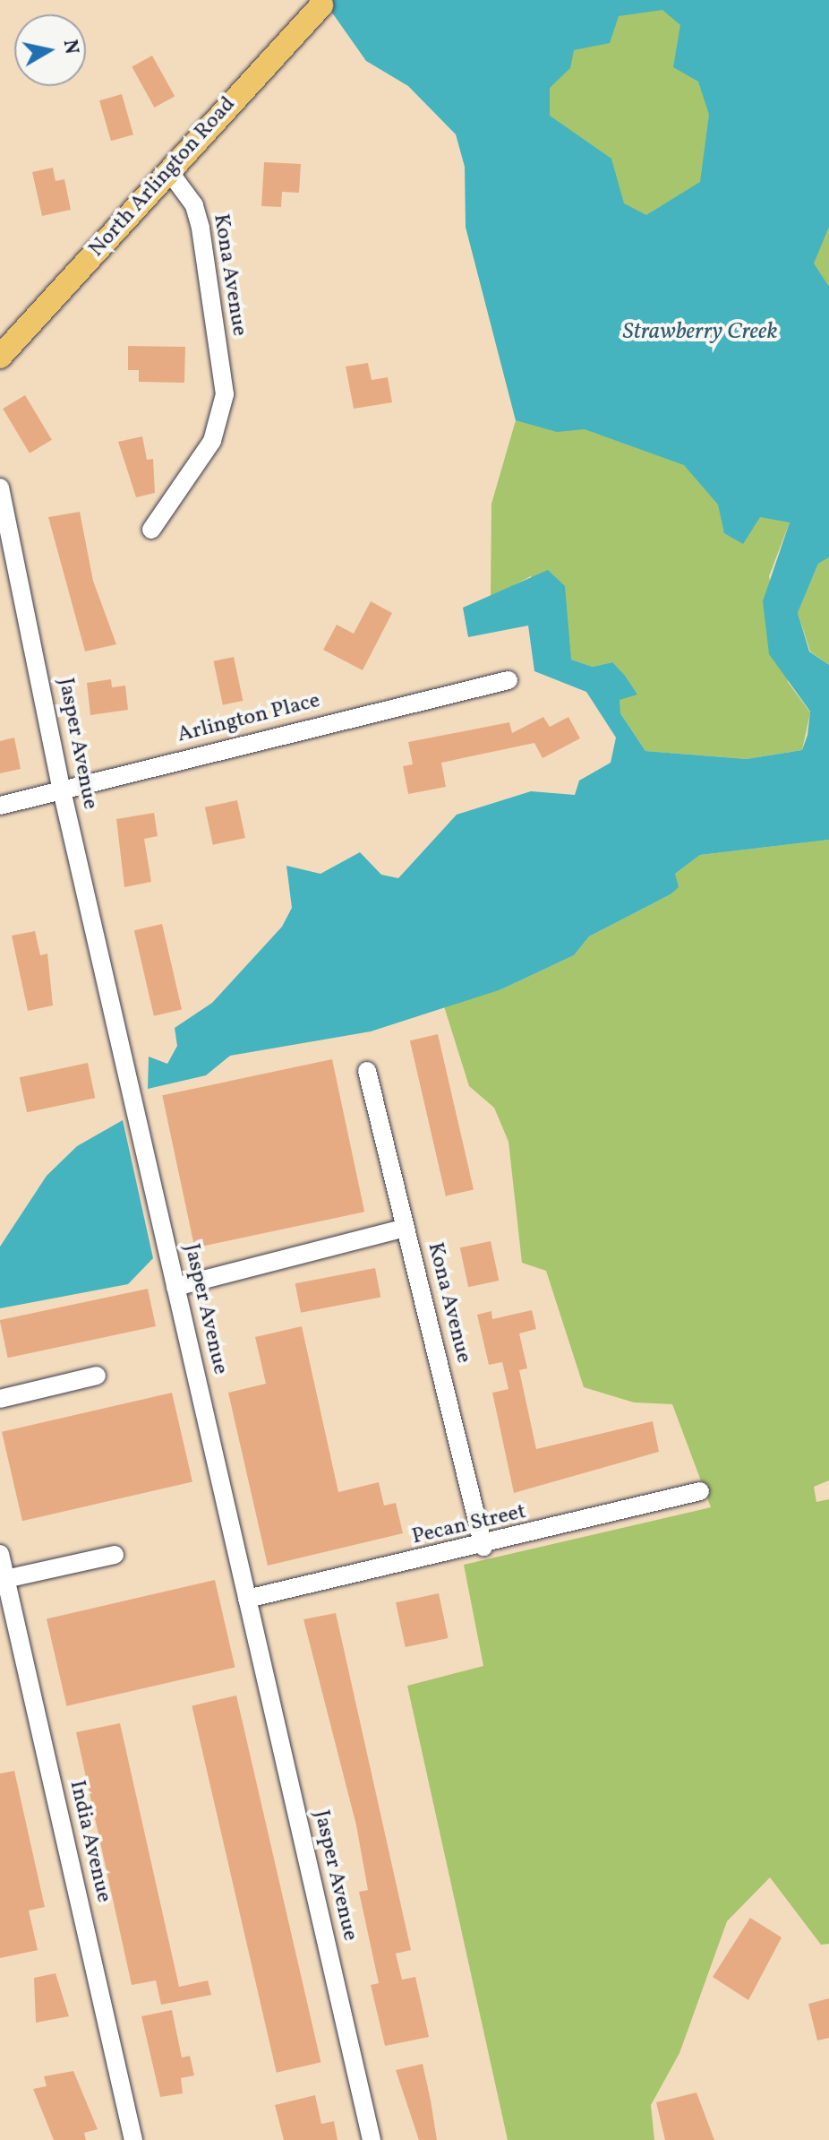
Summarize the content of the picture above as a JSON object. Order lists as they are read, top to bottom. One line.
{"streets":{"main road":["North Arlington Road"],"street":["Kona Avenue","Arlington Place","Jasper Avenue","Pecan Street","India Avenue"]},"crossings":[["North Arlington Road","Kona Avenue"],["Kona Avenue","Pecan Street"],["Arlington Place","Jasper Avenue"],["Jasper Avenue","Pecan Street"]],"water":["Strawberry Creek"],"north":"right"}
